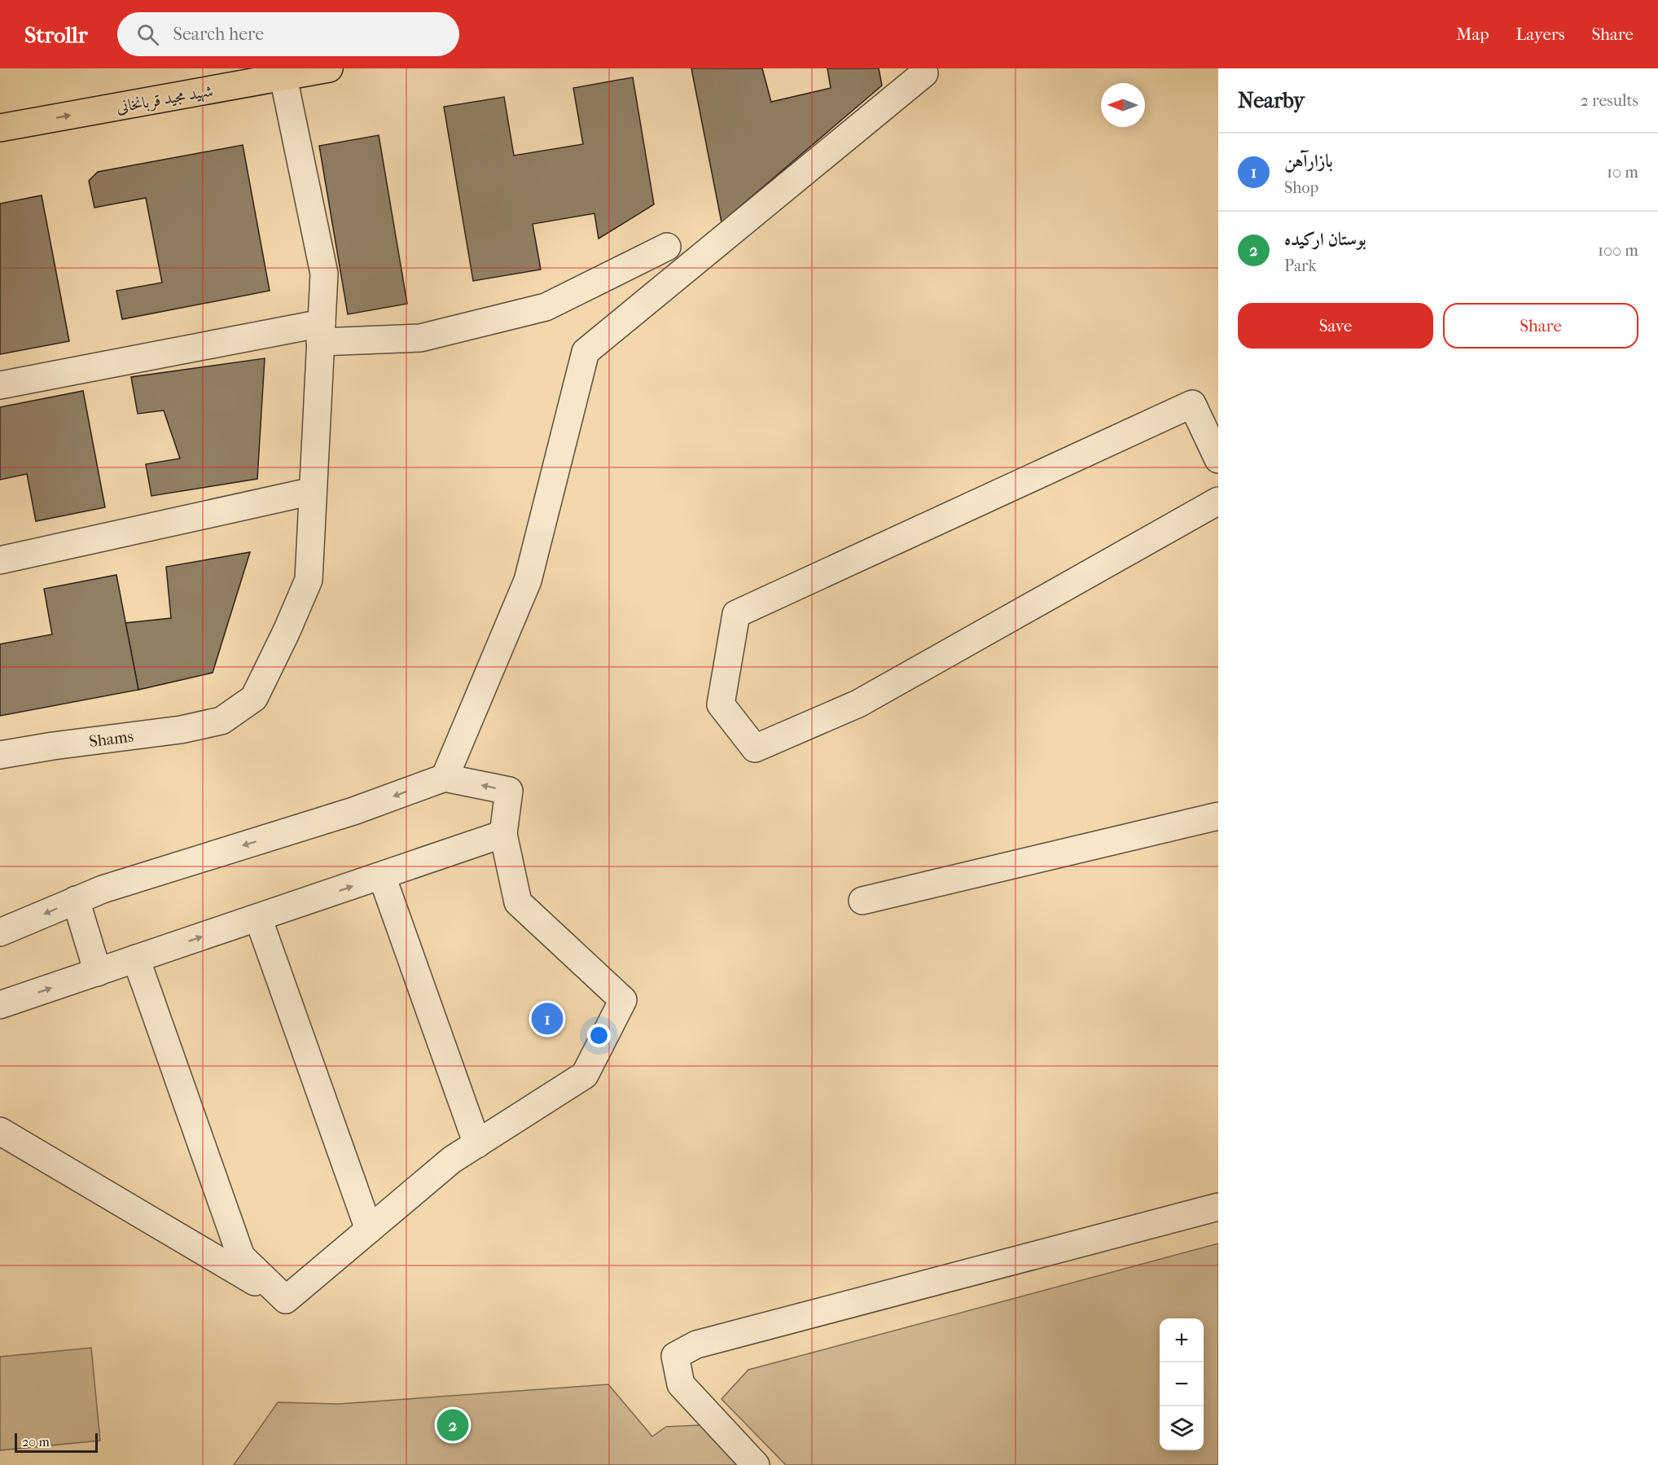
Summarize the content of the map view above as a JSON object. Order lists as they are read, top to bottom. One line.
{"streets":{"main road":["شهید مجید قربانخانی"],"lane":["Shams"]},"one_way":["شهید مجید قربانخانی"],"scale_bar":"20 m","north":"left","page":{"header":"Strollr","search":"Search here","nav":["Map","Layers","Share"],"heading":["Nearby","2 results"],"list":[{"mark":"1","name":"بازارآهن","note":"Shop","value":"10 m"},{"mark":"2","name":"بوستان ارکیده","note":"Park","value":"100 m"}],"buttons":["Save","Share"],"pins":["1","2"],"map_buttons":["+","−"],"scale":"20 m"}}
